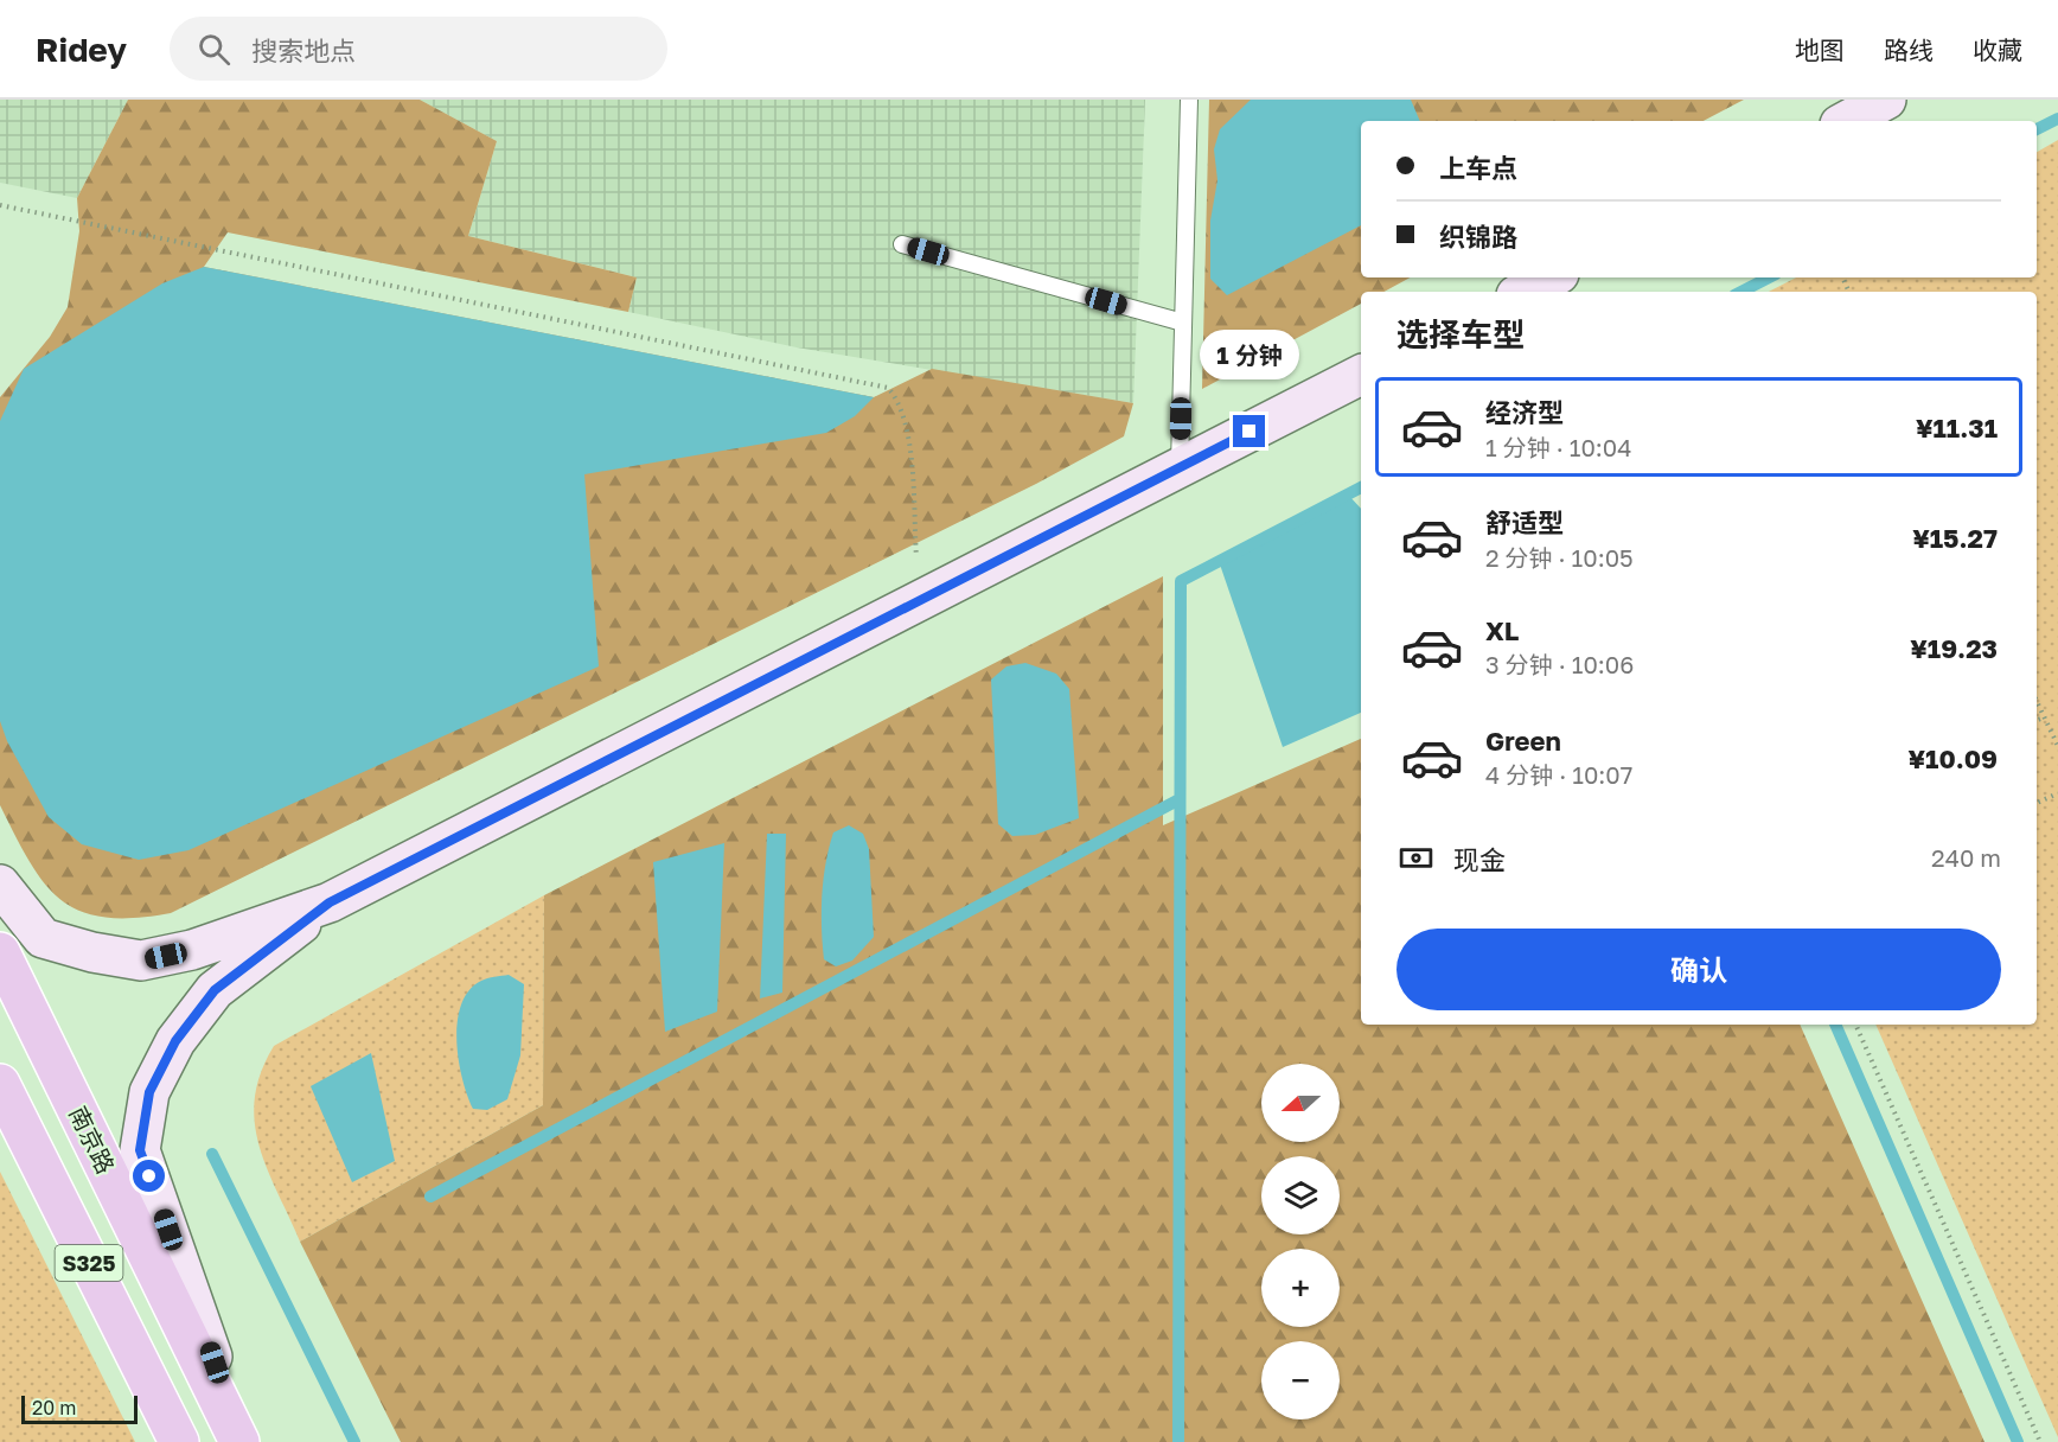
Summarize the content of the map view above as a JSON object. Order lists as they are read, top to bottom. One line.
{"streets":{"main road":["南京路","S325"]},"scale_bar":"20 m","north":"left","page":{"header":"Ridey","search":"搜索地点","nav":["地图","路线","收藏"],"banner":["上车点","织锦路"],"heading":"选择车型","bubble":"1 分钟","list":[{"name":"经济型","note":"1 分钟 · 10:04","value":"¥11.31"},{"name":"舒适型","note":"2 分钟 · 10:05","value":"¥15.27"},{"name":"XL","note":"3 分钟 · 10:06","value":"¥19.23"},{"name":"Green","note":"4 分钟 · 10:07","value":"¥10.09"}],"pay":["现金","240 m"],"buttons":"确认","map_buttons":["+","−"],"scale":"20 m"}}
